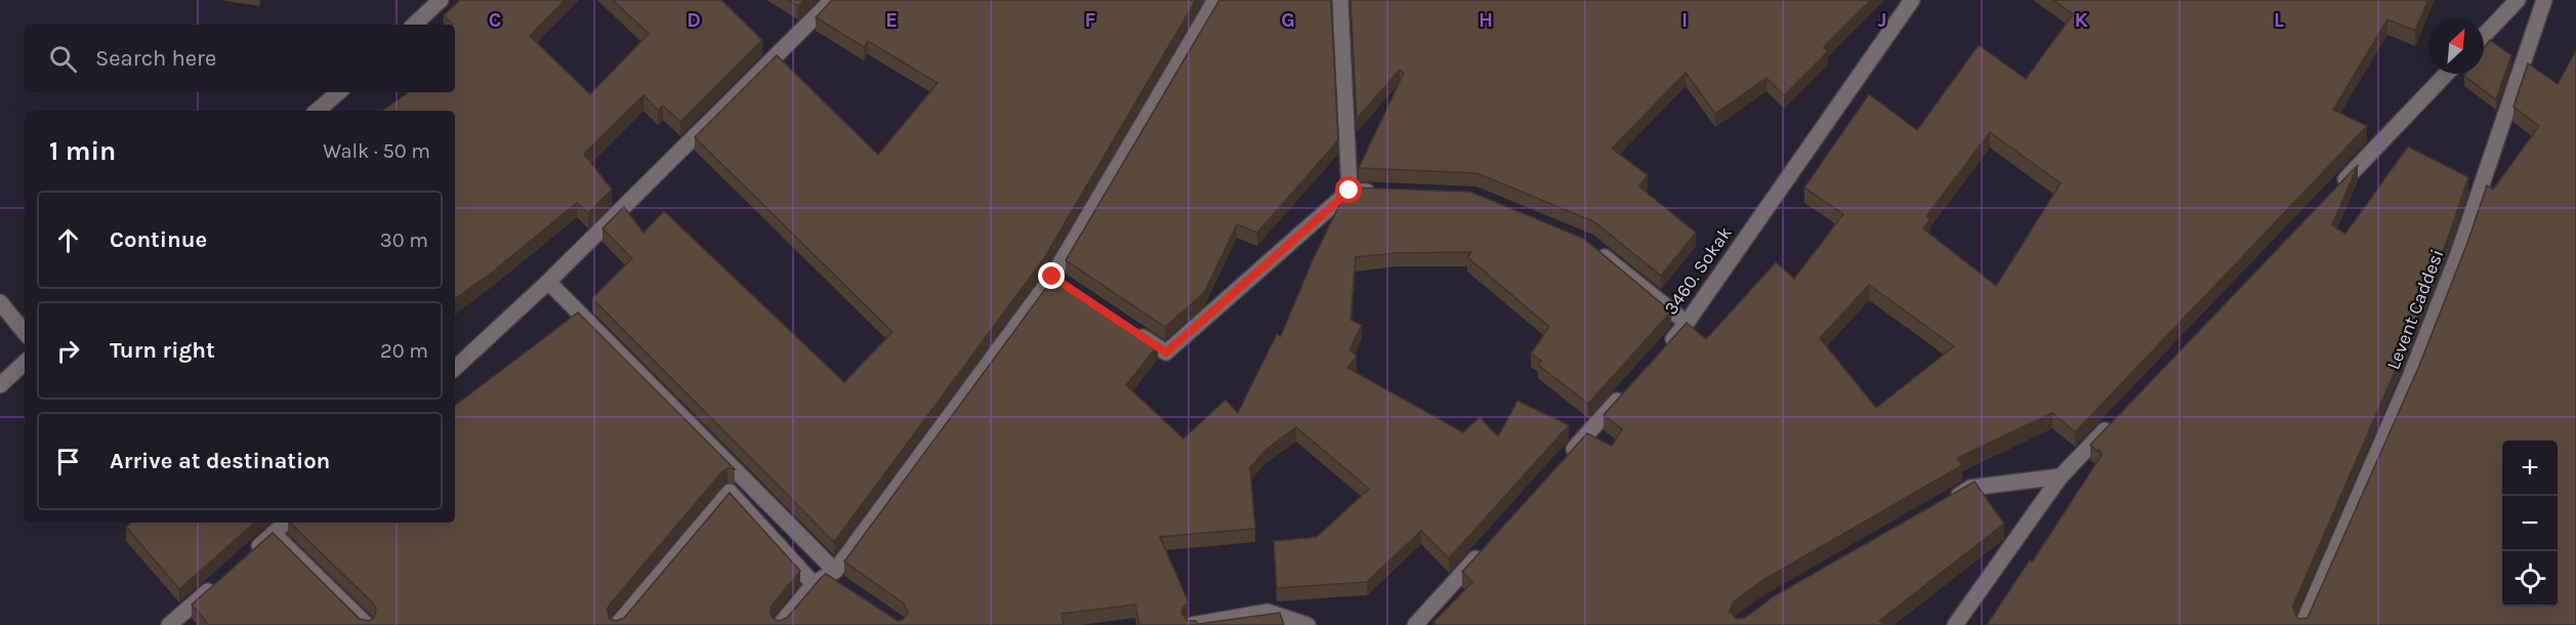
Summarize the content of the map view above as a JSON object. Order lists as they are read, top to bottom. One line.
{"streets":{"street":["3460. Sokak","Levent Caddesi"]},"north":"top right","page":{"search":"Search here","heading":["1 min","Walk · 50 m"],"list":[["Continue","30 m"],["Turn right","20 m"],"Arrive at destination"],"map_buttons":["+","−"]},"grid":{"columns":["C","D","E","F","G","H","I","J","K","L"]}}
